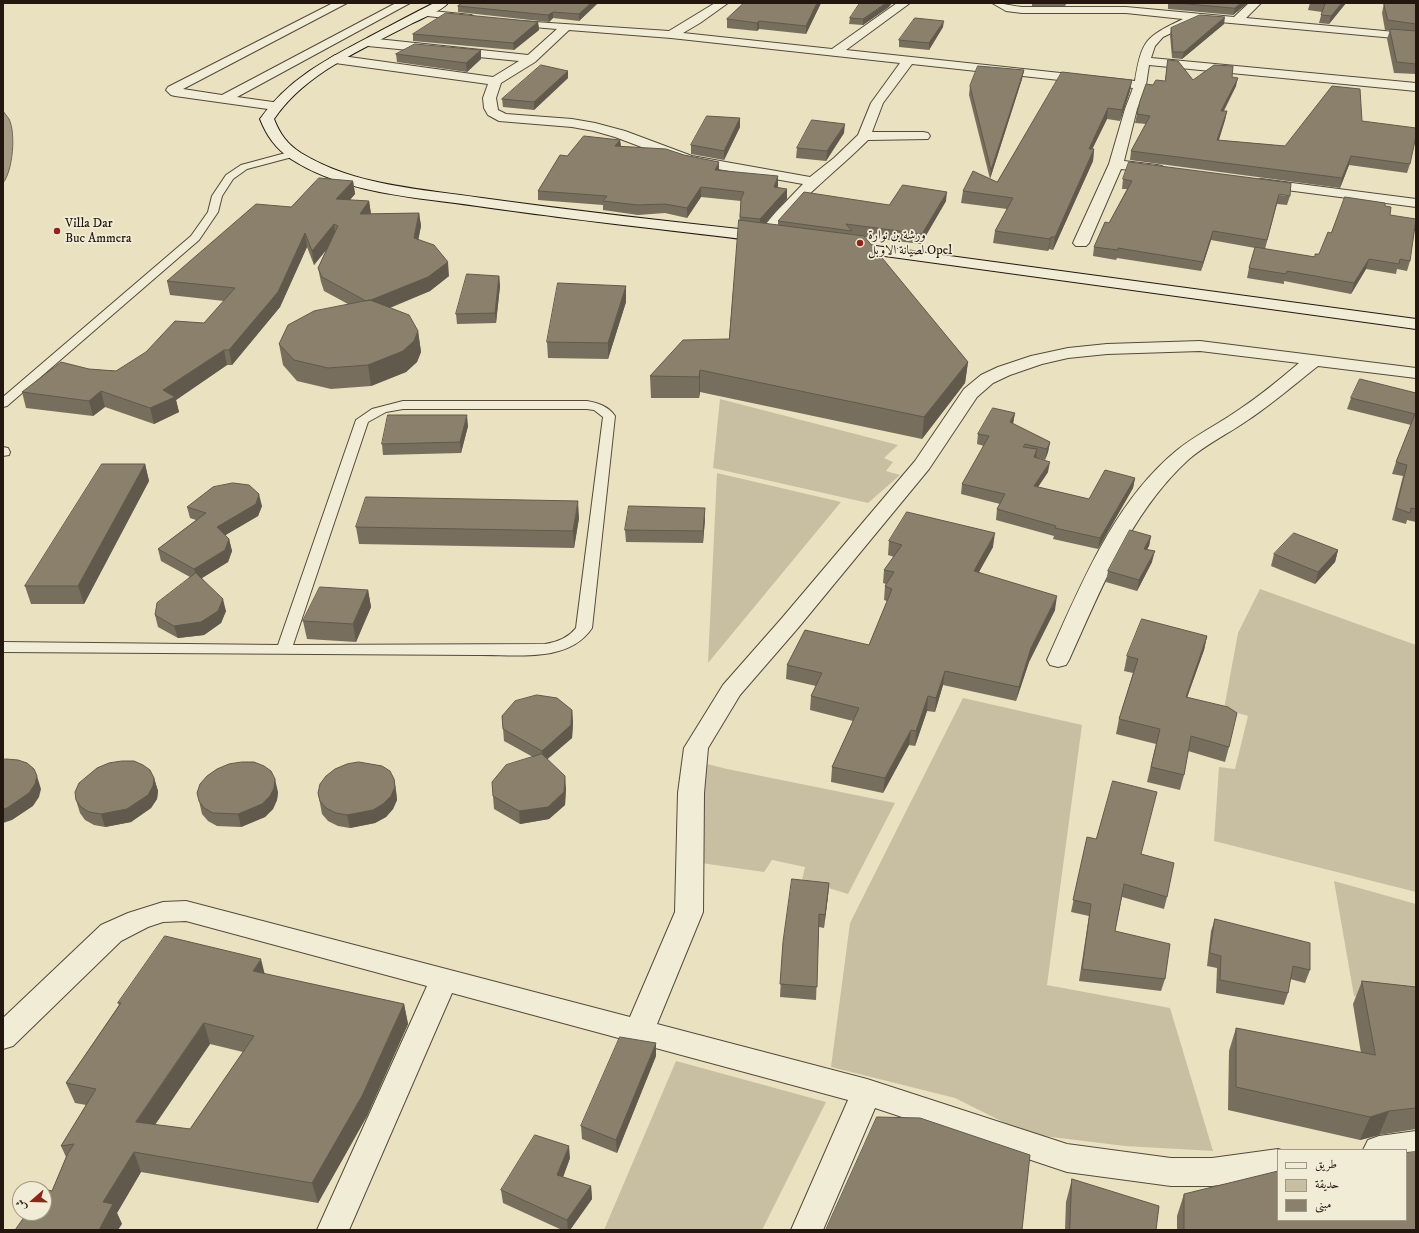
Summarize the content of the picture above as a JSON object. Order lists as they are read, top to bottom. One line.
{"places":["Villa Dar Buc Ammera","ورشة بن نوارة لصيانة الاوبل Opel"],"legend":["طريق","حديقة","مبنى"],"north":"left"}
